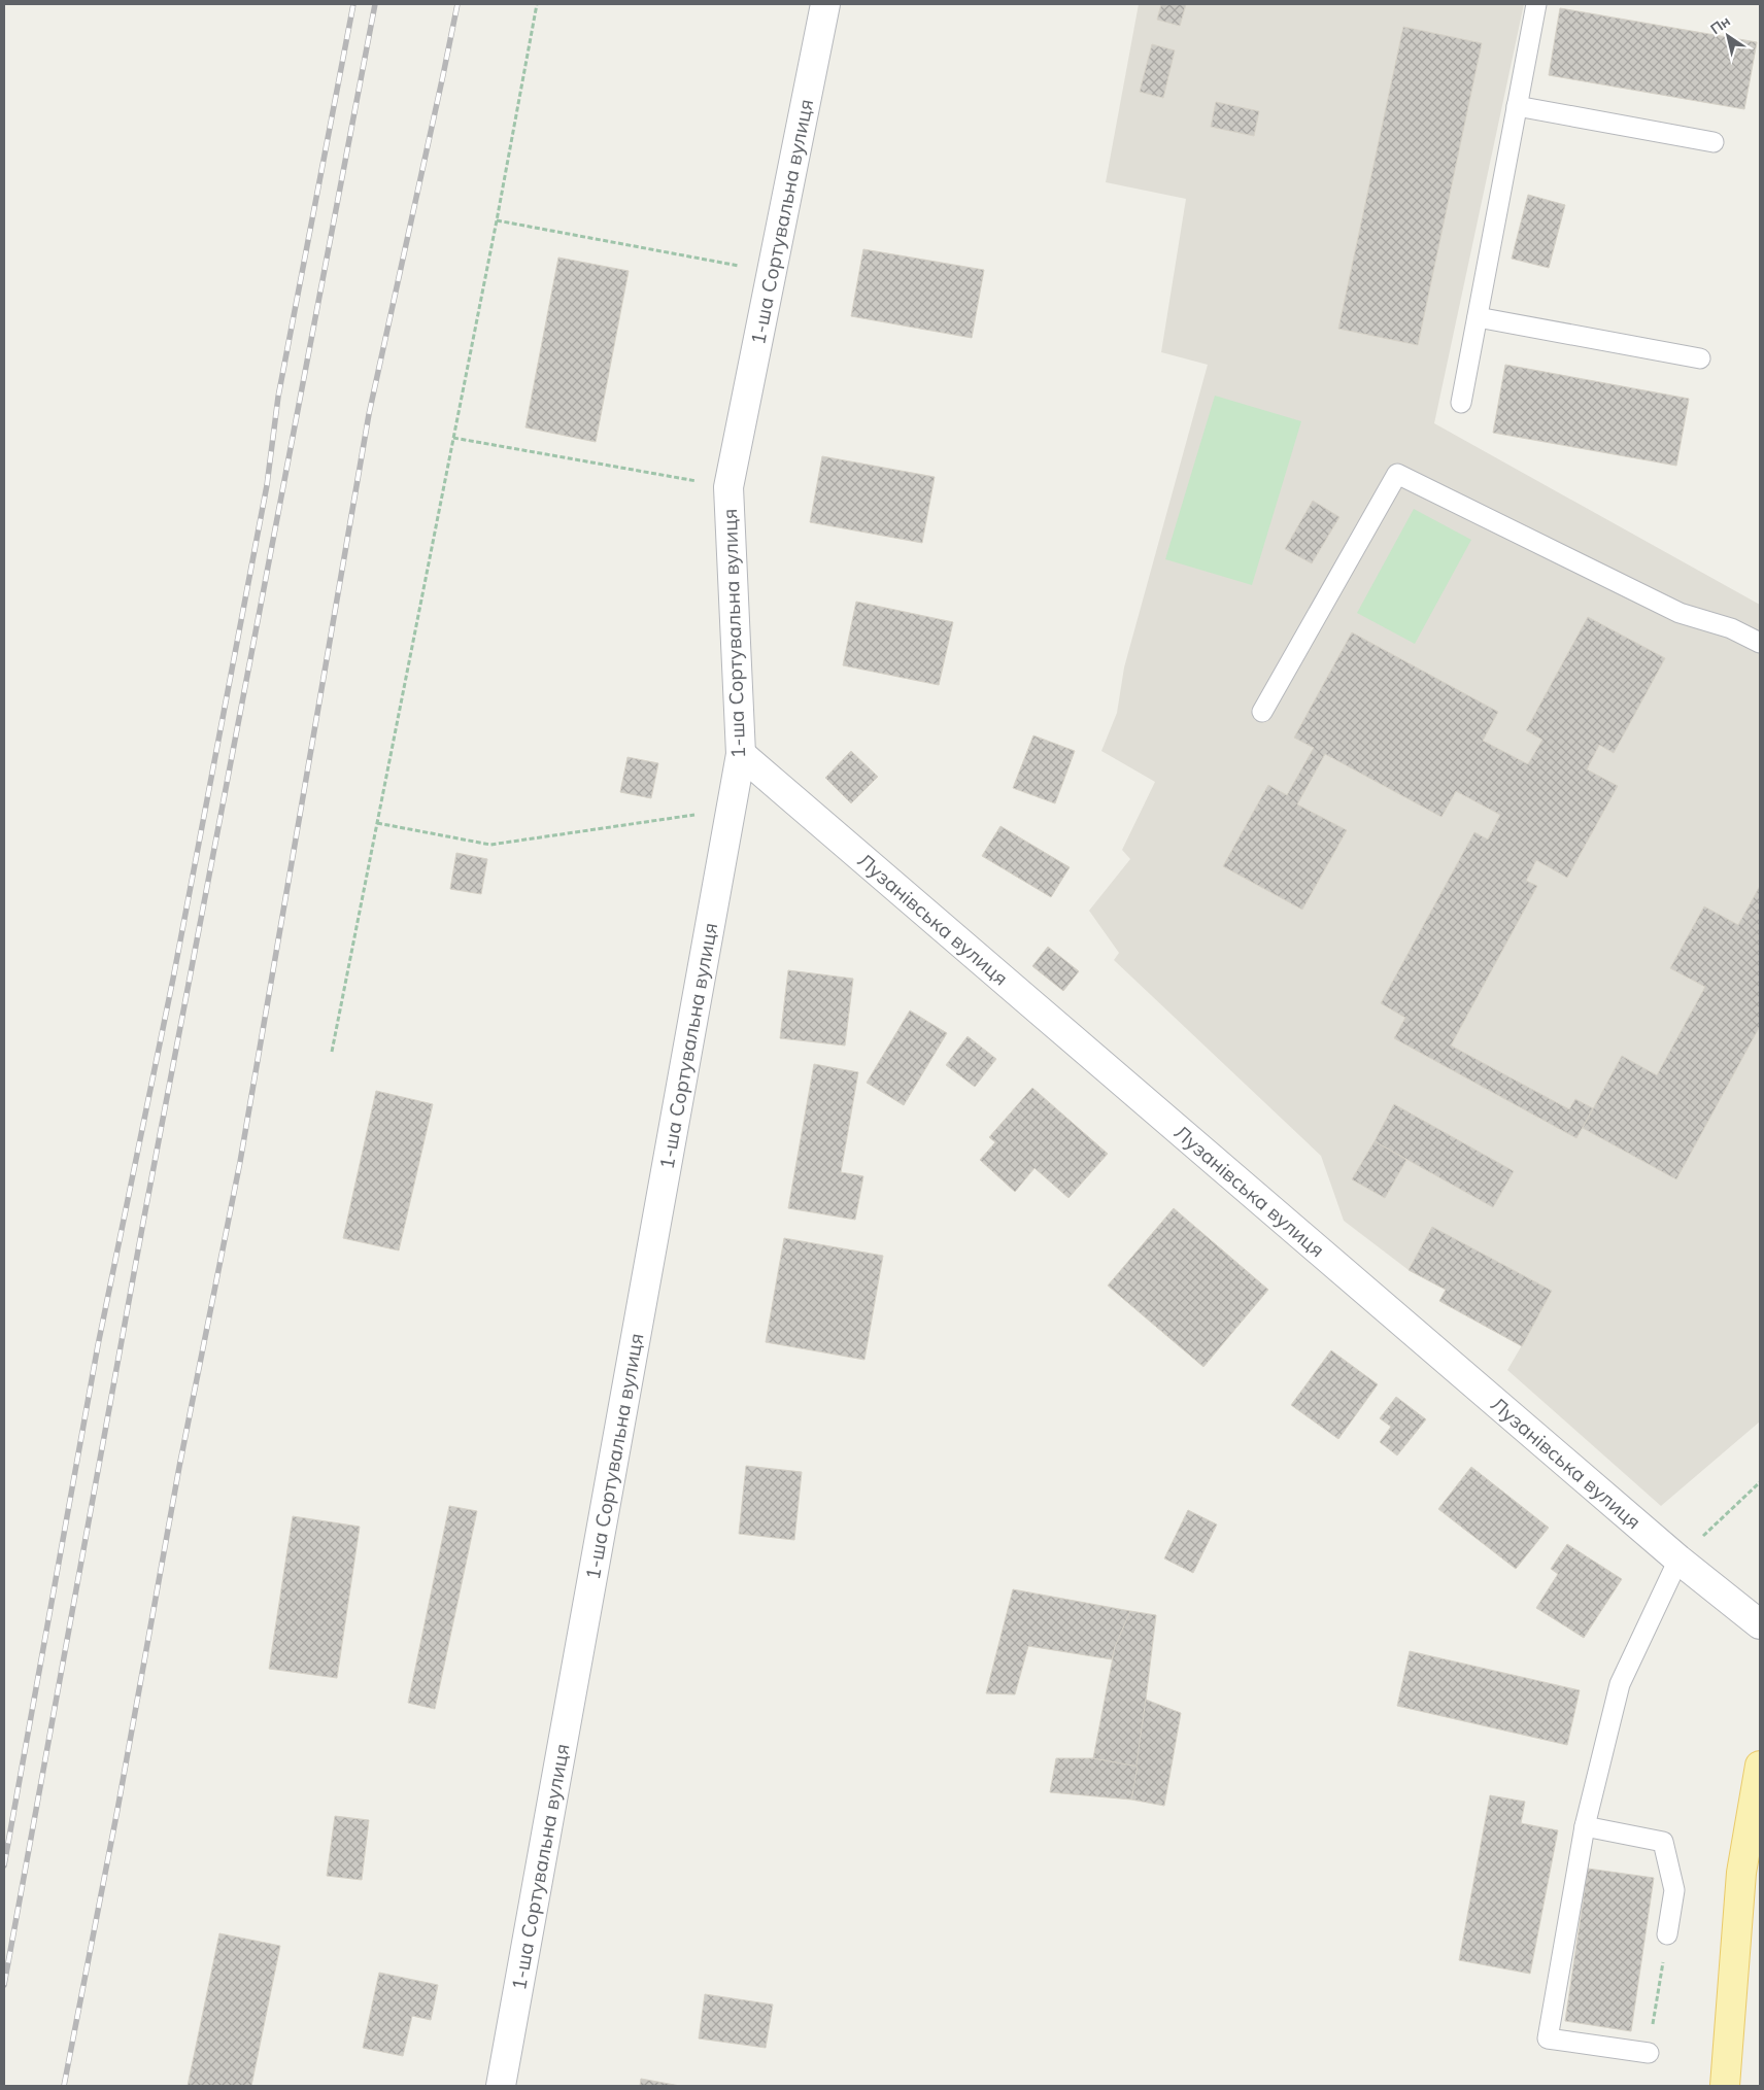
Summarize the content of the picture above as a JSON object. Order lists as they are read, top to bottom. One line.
{"streets":{"street":["1-ша Сортувальна вулиця","Лузанівська вулиця"]},"crossings":[["1-ша Сортувальна вулиця","Лузанівська вулиця"]],"north":"top left"}
